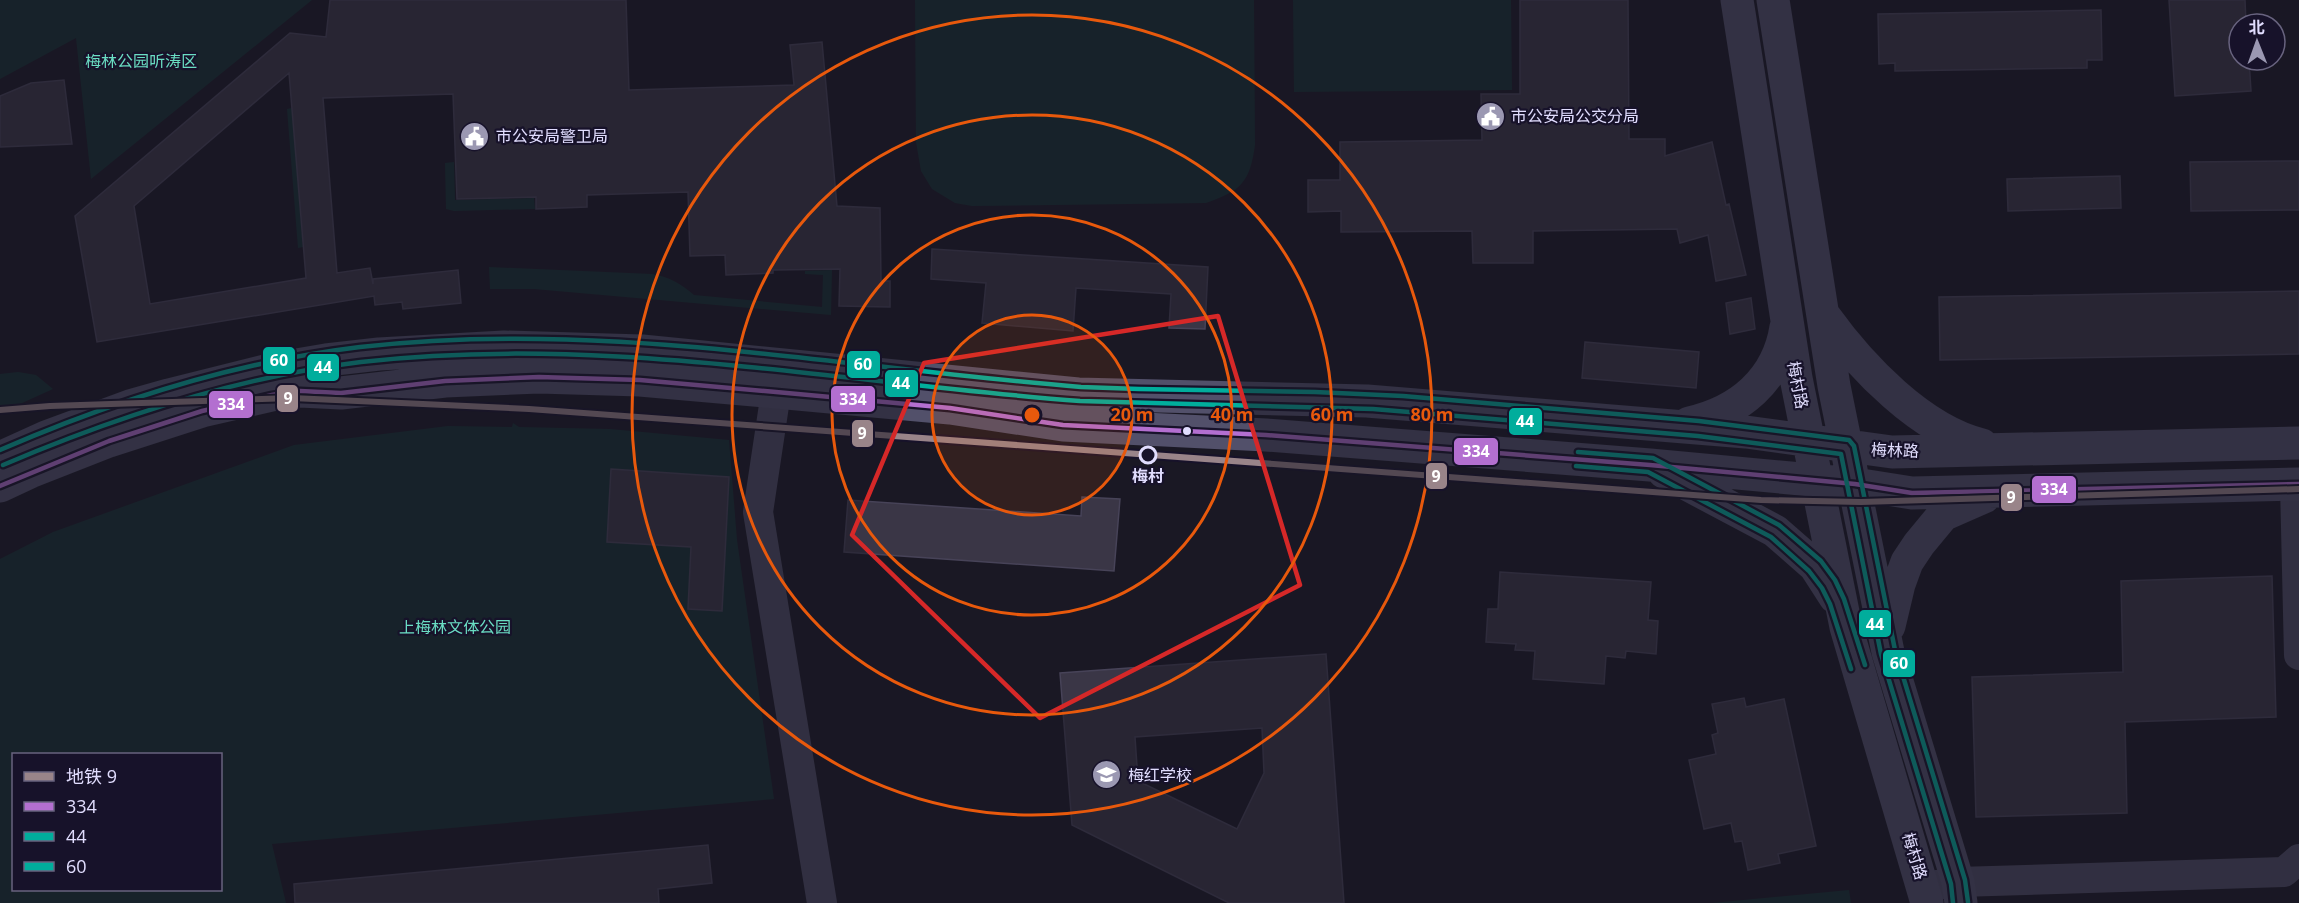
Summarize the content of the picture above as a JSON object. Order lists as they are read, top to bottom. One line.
{"streets":{"main road":["梅村路","梅林路"]},"crossings":[["梅村路","梅林路"]],"parks":["梅林公园听涛区","上梅林文体公园"],"places":{"public building":["市公安局公交分局","市公安局警卫局"],"other":["梅村"],"school or university":["梅红学校"]},"lines":["transit line 60","transit line 44","transit line 334","metro line 9"],"legend":["地铁 9","334","44","60"],"north":"top","rings":["20 m","40 m","60 m","80 m"]}
